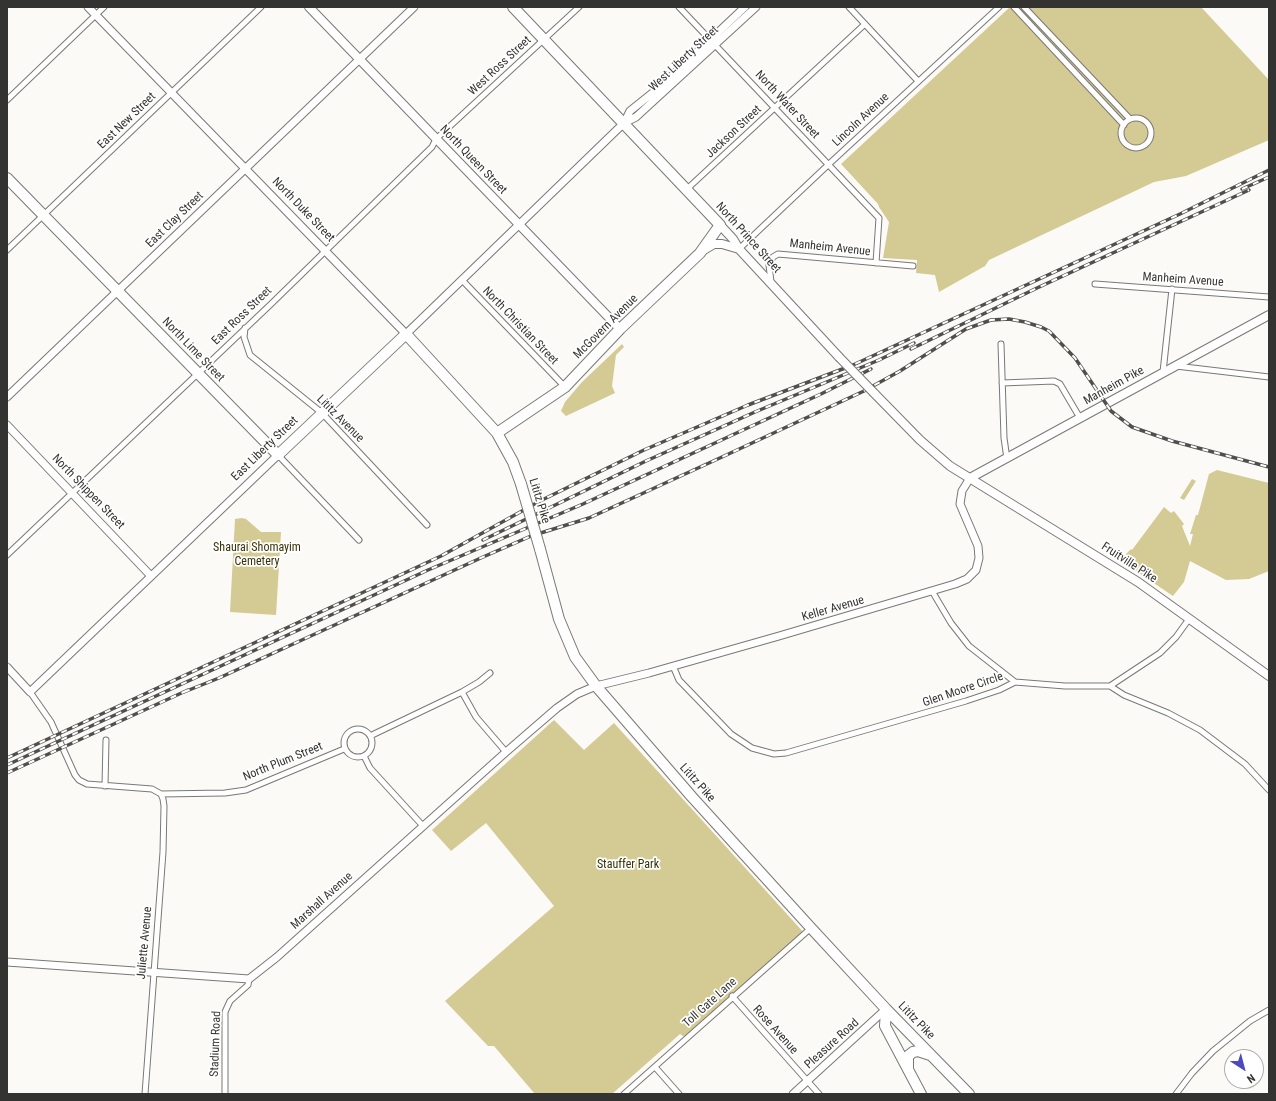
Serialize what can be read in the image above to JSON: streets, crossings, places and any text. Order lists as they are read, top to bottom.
{
  "streets": {
    "highway": [
      "North Duke Street",
      "North Prince Street",
      "McGovern Avenue",
      "North Lime Street",
      "East Liberty Street",
      "Lititz Pike"
    ],
    "main road": [
      "West Liberty Street",
      "North Queen Street",
      "East Clay Street",
      "Manheim Pike",
      "North Shippen Street",
      "Fruitville Pike",
      "Keller Avenue",
      "North Plum Street",
      "Marshall Avenue",
      "Pleasure Road"
    ],
    "street": [
      "West Ross Street",
      "North Water Street",
      "Lincoln Avenue",
      "East New Street",
      "Jackson Street",
      "Manheim Avenue",
      "East Ross Street",
      "North Christian Street",
      "Lititz Avenue",
      "Glen Moore Circle",
      "Juliette Avenue",
      "Toll Gate Lane",
      "Rose Avenue",
      "Stadium Road"
    ]
  },
  "crossings": [
    ["West Liberty Street", "North Water Street"],
    ["West Liberty Street", "North Queen Street"],
    ["West Liberty Street", "North Prince Street"],
    ["West Liberty Street", "East Liberty Street"],
    ["West Ross Street", "North Queen Street"],
    ["West Ross Street", "North Prince Street"],
    ["West Ross Street", "East Ross Street"],
    ["North Water Street", "Lincoln Avenue"],
    ["North Water Street", "Jackson Street"],
    ["North Water Street", "Manheim Avenue"],
    ["Lincoln Avenue", "North Prince Street"],
    ["East New Street", "North Duke Street"],
    ["East New Street", "North Lime Street"],
    ["Jackson Street", "North Prince Street"],
    ["North Queen Street", "East Clay Street"],
    ["North Queen Street", "East Ross Street"],
    ["North Queen Street", "McGovern Avenue"],
    ["North Queen Street", "East Liberty Street"],
    ["North Duke Street", "East Clay Street"],
    ["North Duke Street", "East Ross Street"],
    ["North Duke Street", "McGovern Avenue"],
    ["North Duke Street", "East Liberty Street"],
    ["North Duke Street", "Lititz Pike"],
    ["East Clay Street", "North Lime Street"],
    ["North Prince Street", "Manheim Avenue"],
    ["North Prince Street", "McGovern Avenue"],
    ["North Prince Street", "Manheim Pike"],
    ["North Prince Street", "Fruitville Pike"],
    ["North Prince Street", "Keller Avenue"],
    ["East Ross Street", "North Lime Street"],
    ["East Ross Street", "Lititz Avenue"],
    ["East Ross Street", "North Shippen Street"],
    ["North Christian Street", "McGovern Avenue"],
    ["North Christian Street", "East Liberty Street"],
    ["McGovern Avenue", "Lititz Pike"],
    ["North Lime Street", "East Liberty Street"],
    ["Manheim Pike", "Fruitville Pike"],
    ["Manheim Pike", "Keller Avenue"],
    ["Lititz Avenue", "East Liberty Street"],
    ["East Liberty Street", "North Shippen Street"],
    ["East Liberty Street", "North Plum Street"],
    ["Lititz Pike", "Keller Avenue"],
    ["Lititz Pike", "Marshall Avenue"],
    ["Lititz Pike", "Toll Gate Lane"],
    ["Lititz Pike", "Pleasure Road"],
    ["Fruitville Pike", "Keller Avenue"],
    ["Keller Avenue", "Glen Moore Circle"],
    ["Keller Avenue", "Marshall Avenue"],
    ["North Plum Street", "Juliette Avenue"],
    ["Marshall Avenue", "Stadium Road"],
    ["Toll Gate Lane", "Rose Avenue"],
    ["Rose Avenue", "Pleasure Road"]
  ],
  "parks": ["Shaurai Shomayim Cemetery", "Stauffer Park"],
  "north": "bottom right"
}
